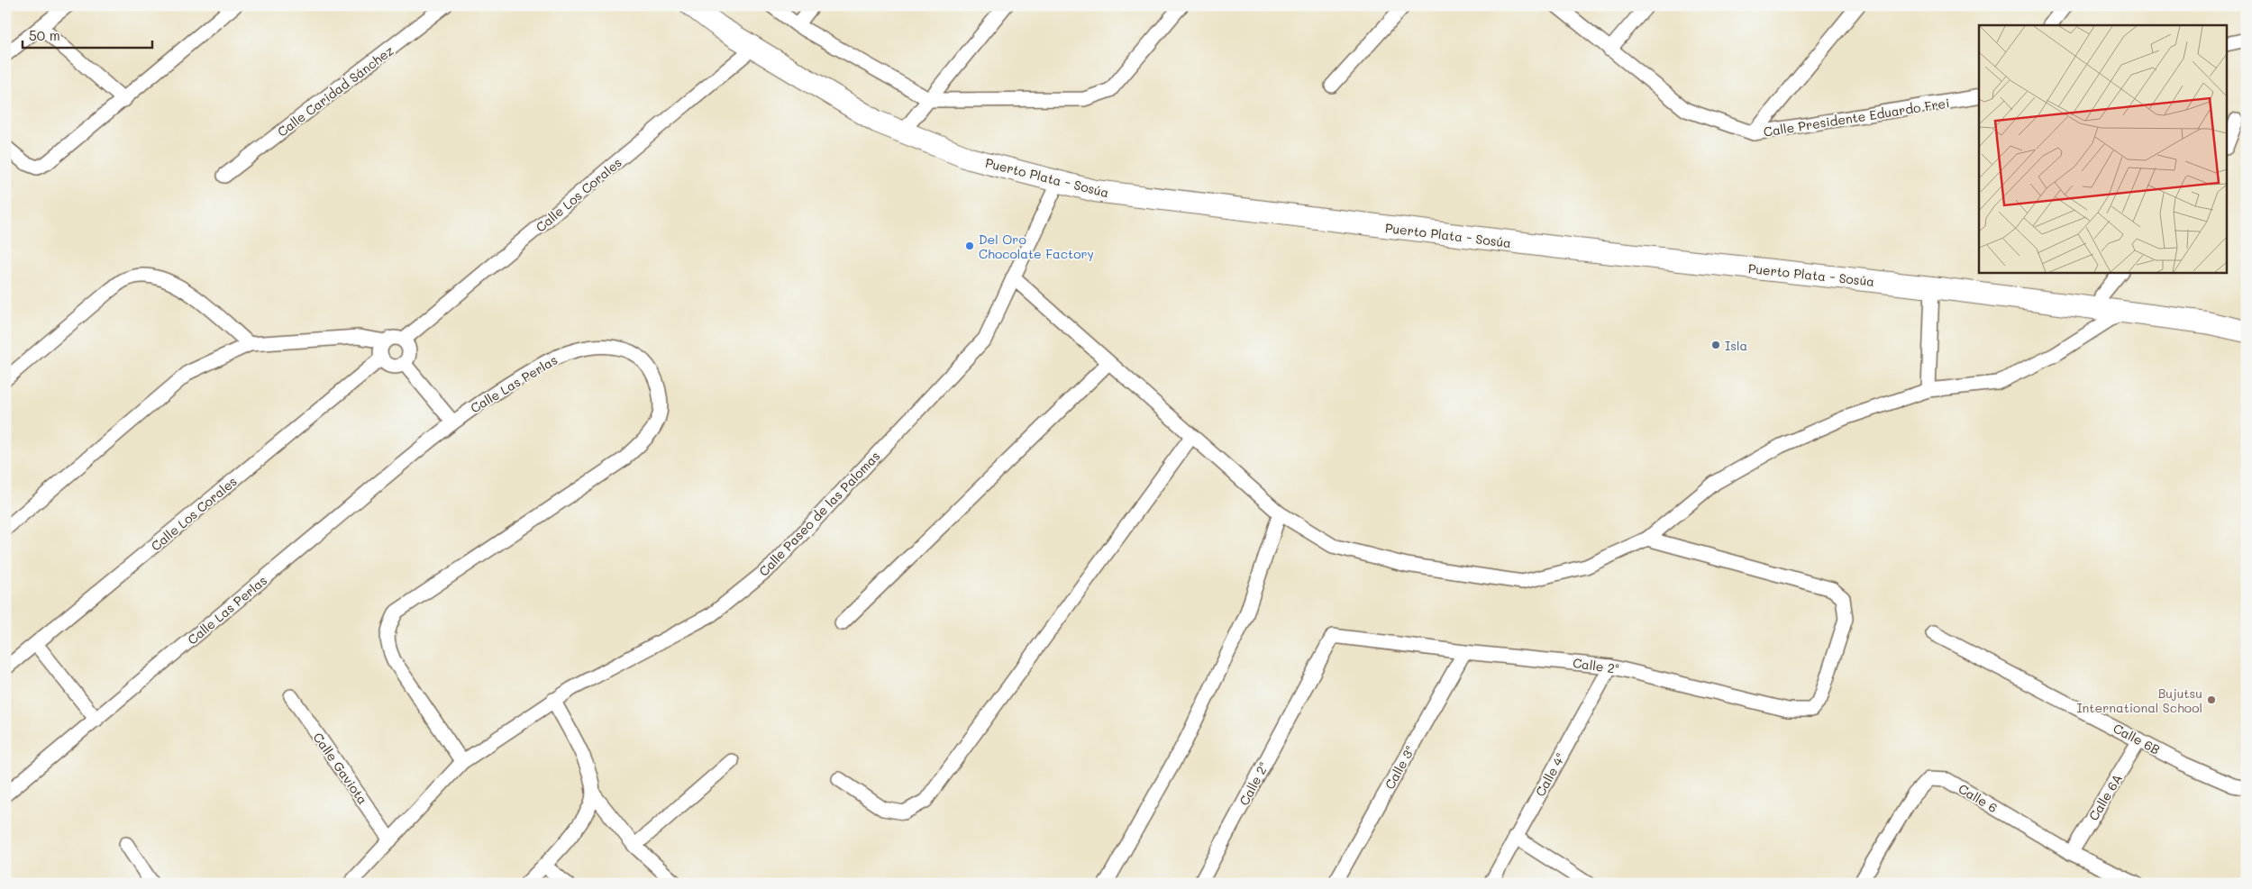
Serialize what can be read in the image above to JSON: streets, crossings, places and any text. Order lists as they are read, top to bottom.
{
  "streets": {
    "main road": ["Puerto Plata - Sosúa"],
    "street": [
      "Calle Caridad Sánchez",
      "Calle Presidente Eduardo Frei",
      "Calle Los Corales",
      "Calle Las Perlas",
      "Calle Paseo de las Palomas",
      "Calle 2ª",
      "Calle 6B",
      "Calle 3ª",
      "Calle Gaviota",
      "Calle 4ª",
      "Calle 6A",
      "Calle 6"
    ]
  },
  "crossings": [
    ["Puerto Plata - Sosúa", "Calle Los Corales"],
    ["Puerto Plata - Sosúa", "Calle Paseo de las Palomas"],
    ["Calle Las Perlas", "Calle Paseo de las Palomas"],
    ["Calle Paseo de las Palomas", "Calle Gaviota"],
    ["Calle 2ª", "Calle 3ª"],
    ["Calle 2ª", "Calle 4ª"],
    ["Calle 6B", "Calle 6A"],
    ["Calle 6A", "Calle 6"]
  ],
  "places": ["Del Oro Chocolate Factory", "Isla", "Bujutsu International School"],
  "scale_bar": "50 m"
}
